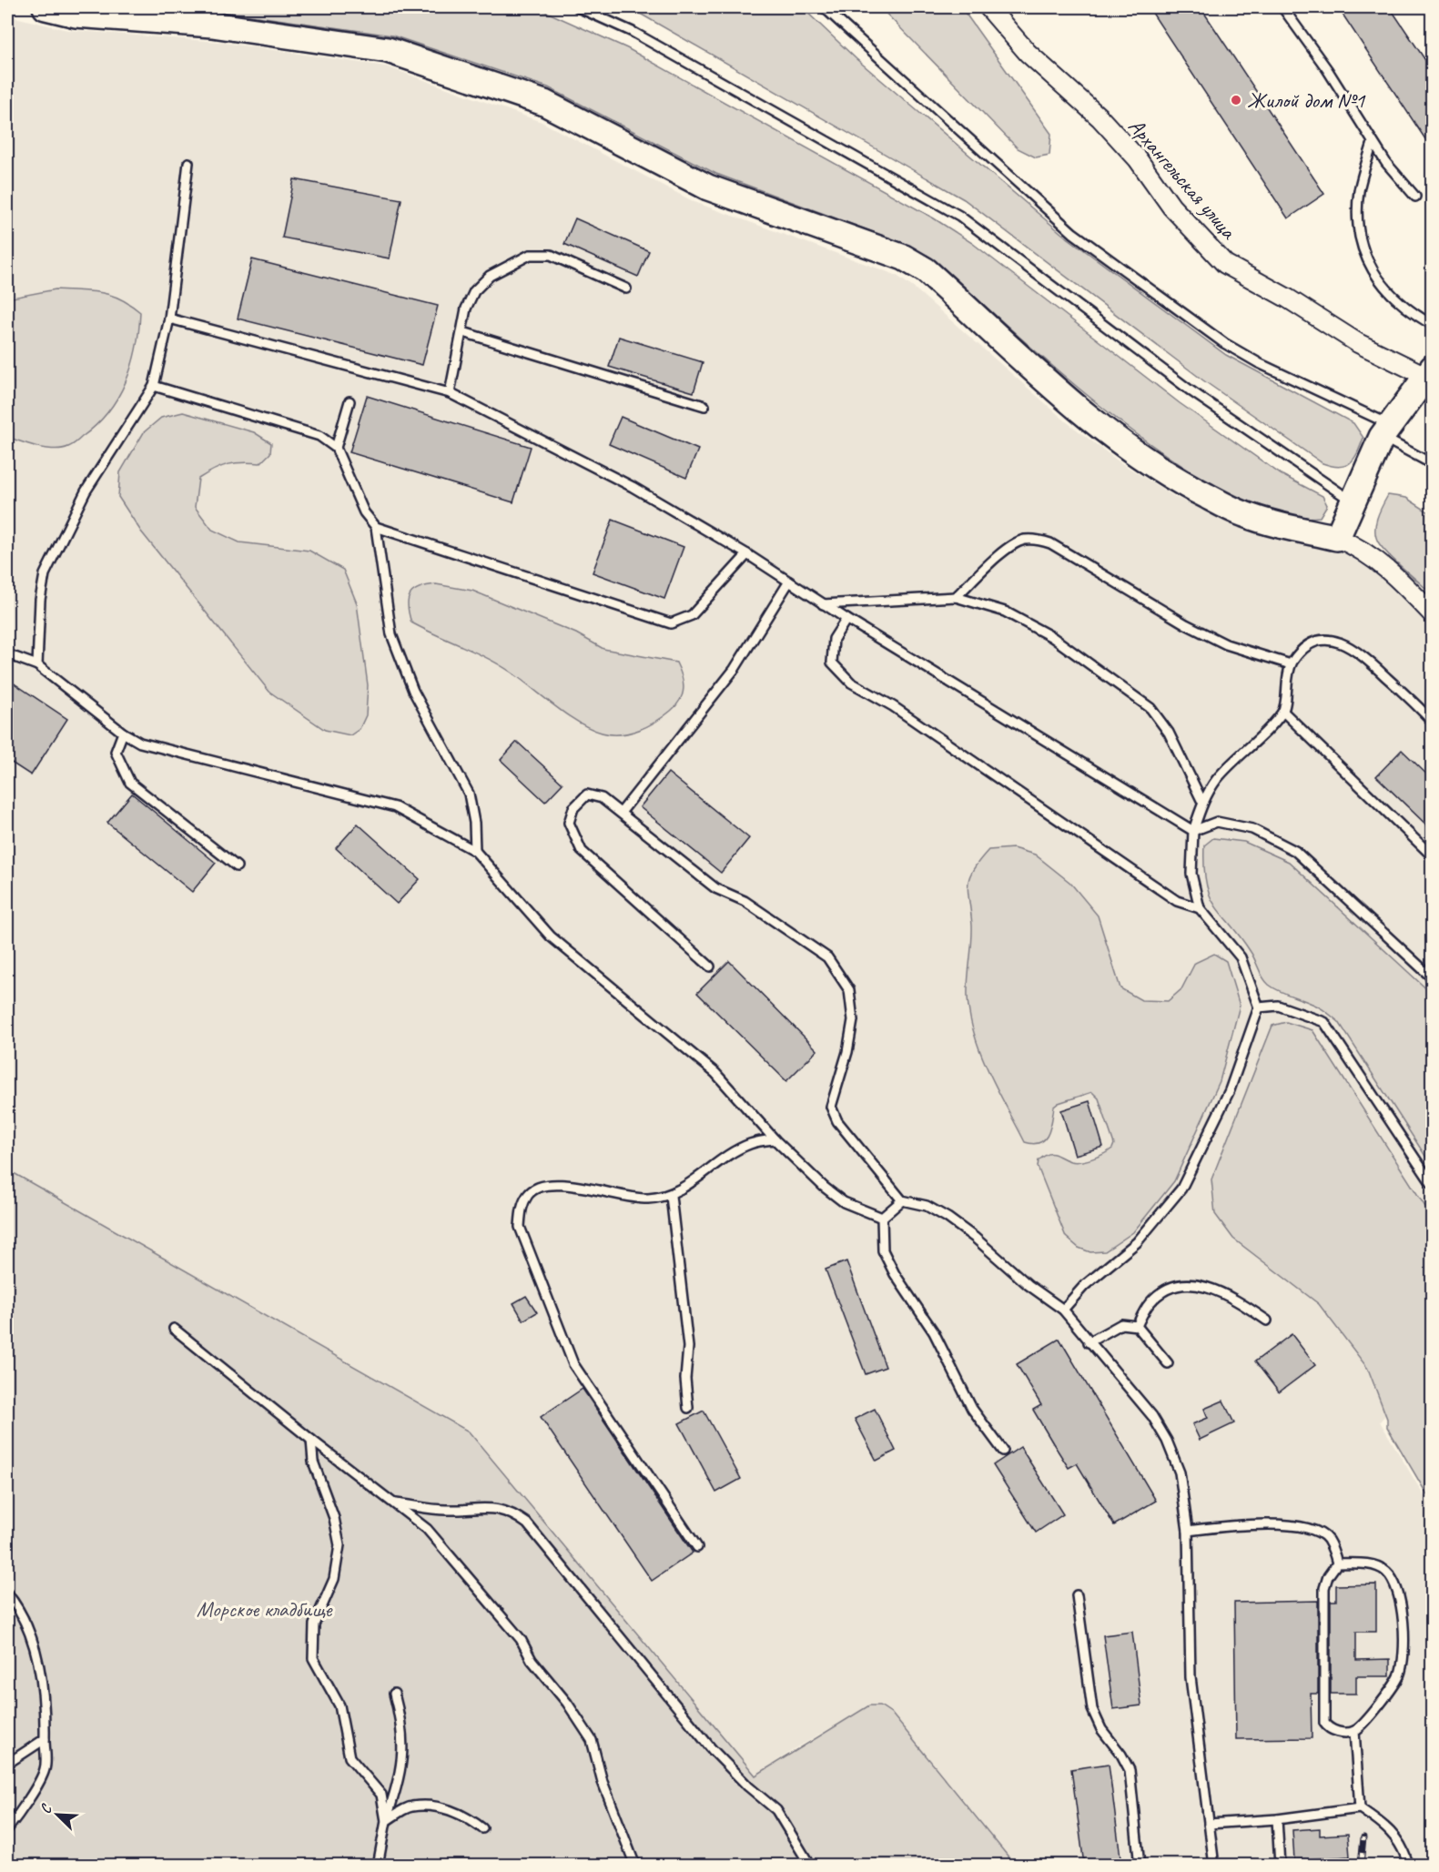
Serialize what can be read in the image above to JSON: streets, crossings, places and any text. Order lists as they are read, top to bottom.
{
  "streets": {
    "street": ["Архангельская улица"]
  },
  "parks": ["Морское кладбище"],
  "places": ["Жилой дом №1"],
  "north": "top left"
}
